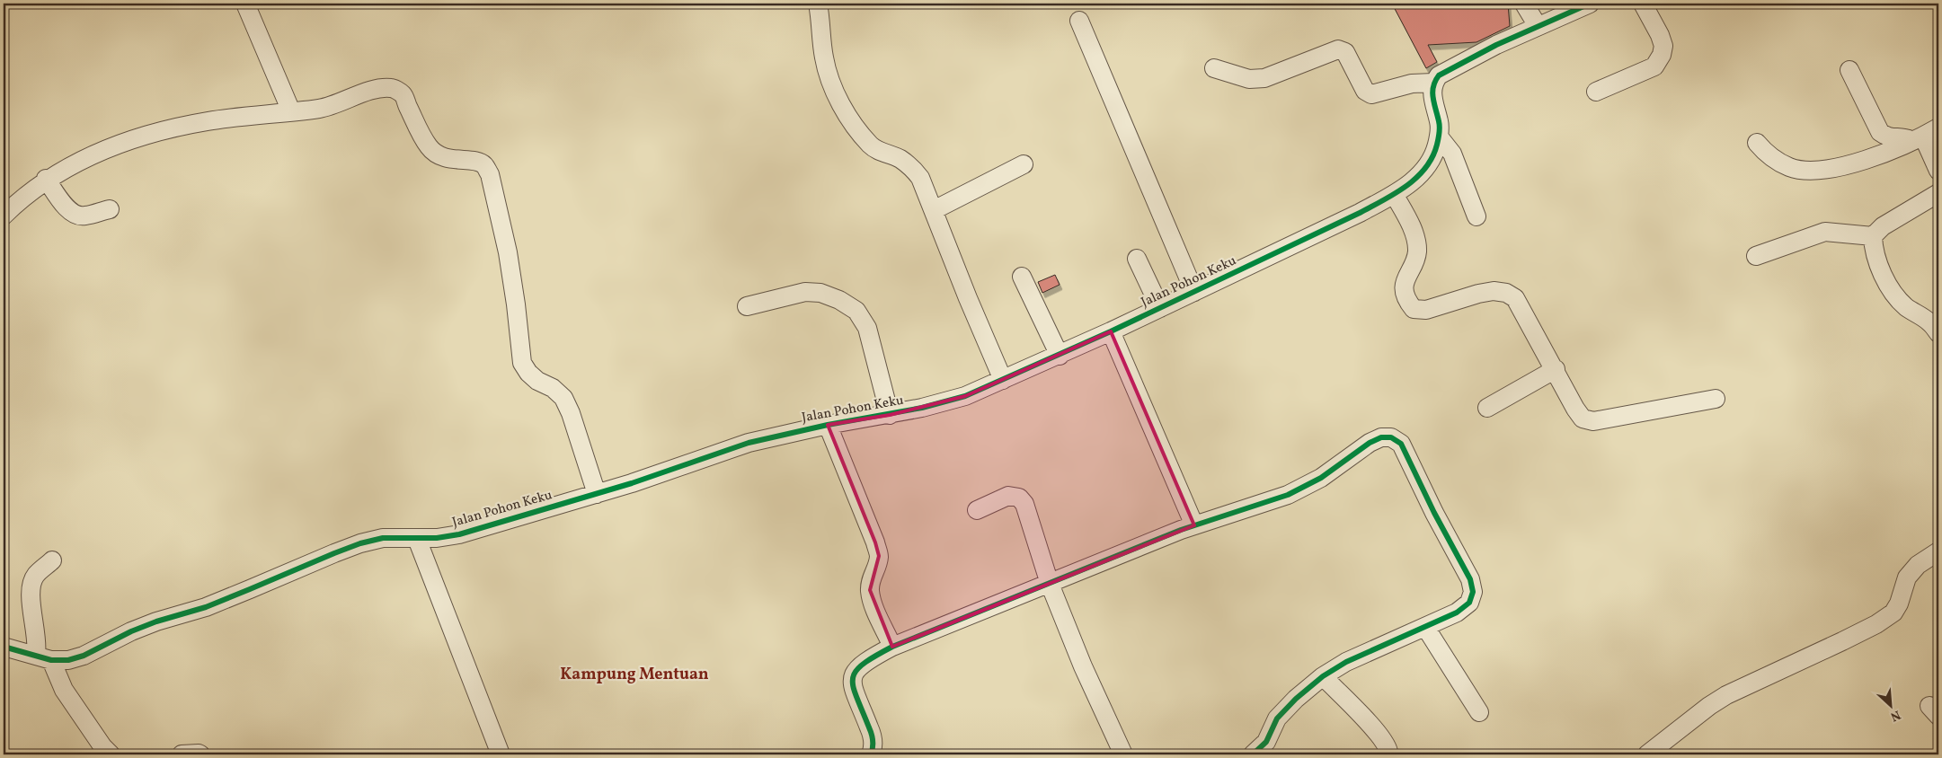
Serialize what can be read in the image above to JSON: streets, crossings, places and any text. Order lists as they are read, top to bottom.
{
  "streets": {
    "street": ["Jalan Pohon Keku"]
  },
  "districts": ["Kampung Mentuan"],
  "north": "bottom right"
}
